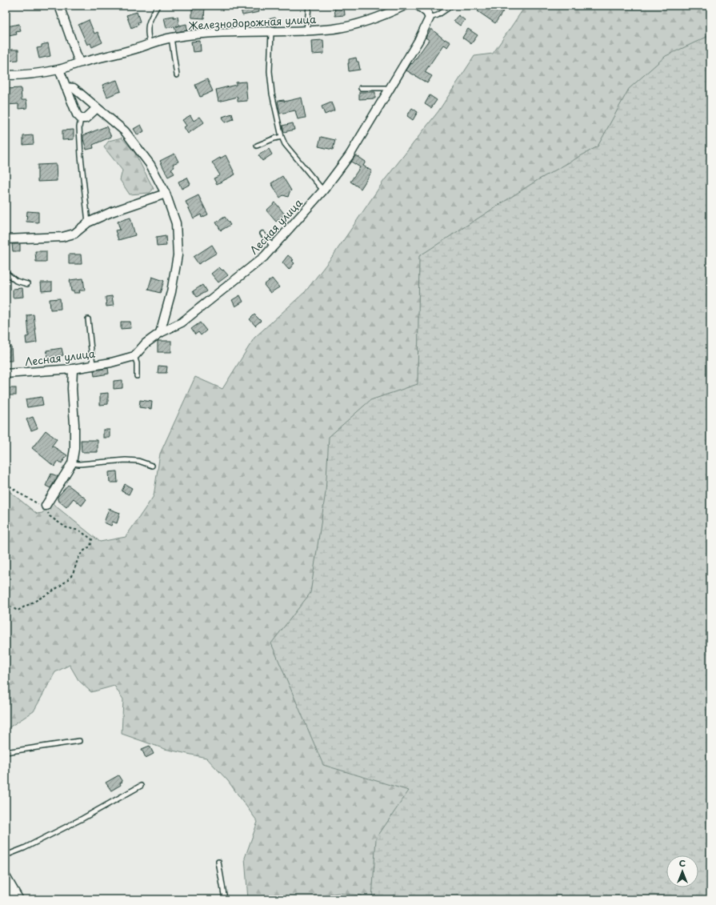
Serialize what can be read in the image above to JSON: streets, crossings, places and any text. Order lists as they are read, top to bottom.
{
  "streets": {
    "street": ["Железнодорожная улица", "Лесная улица"]
  },
  "north": "top"
}
